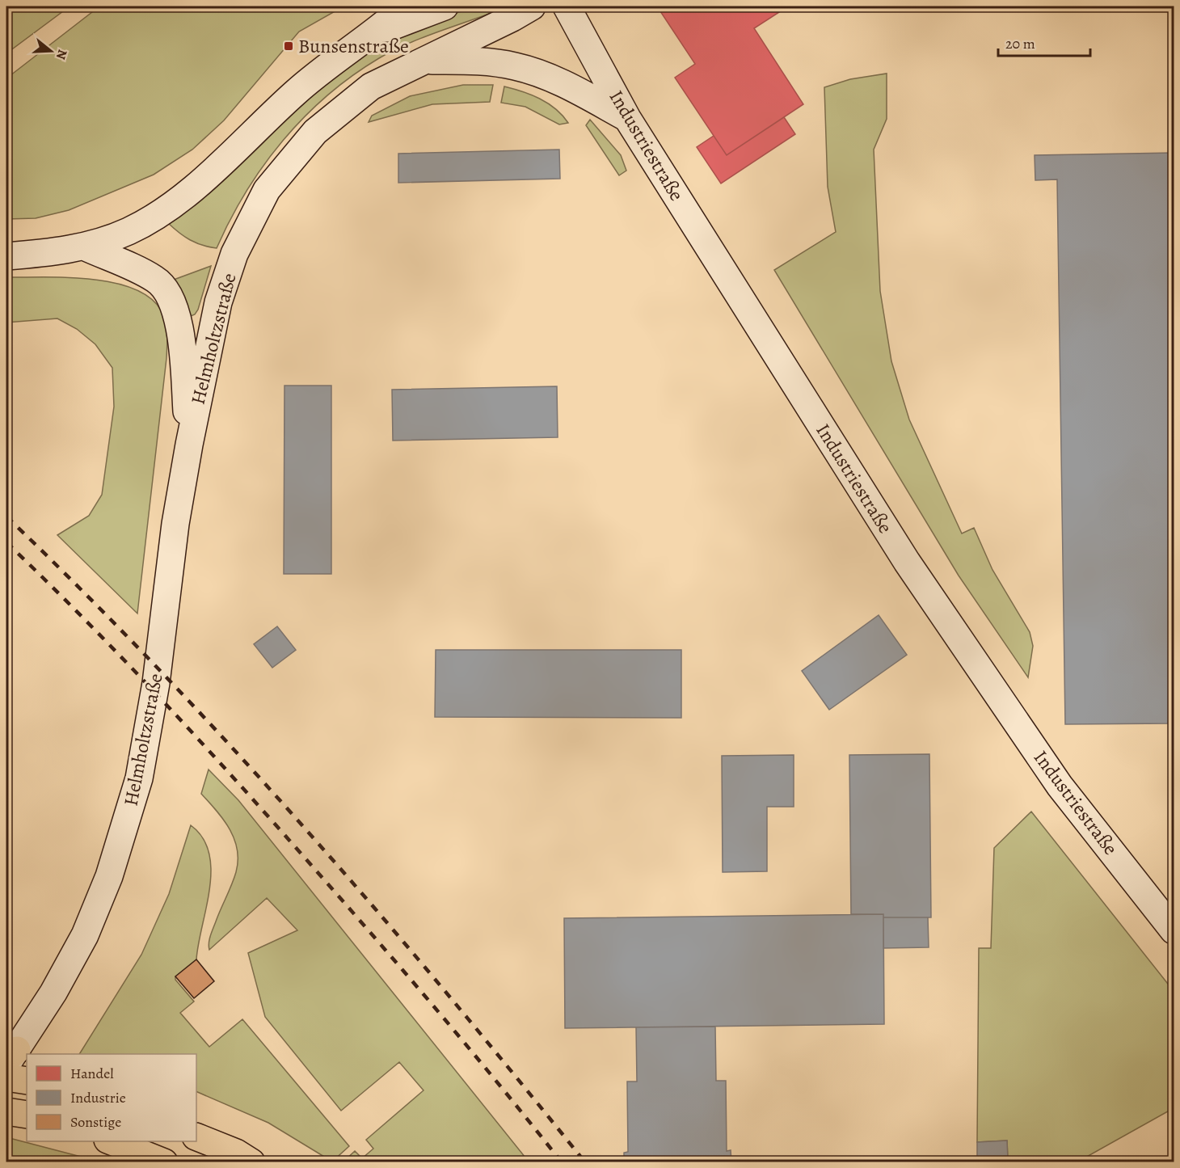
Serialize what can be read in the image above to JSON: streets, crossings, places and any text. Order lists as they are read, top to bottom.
{
  "streets": {
    "street": ["Industriestraße", "Helmholtzstraße"]
  },
  "places": {
    "transit": ["Bunsenstraße"]
  },
  "legend": ["Handel", "Industrie", "Sonstige"],
  "scale_bar": "20 m",
  "north": "right"
}
